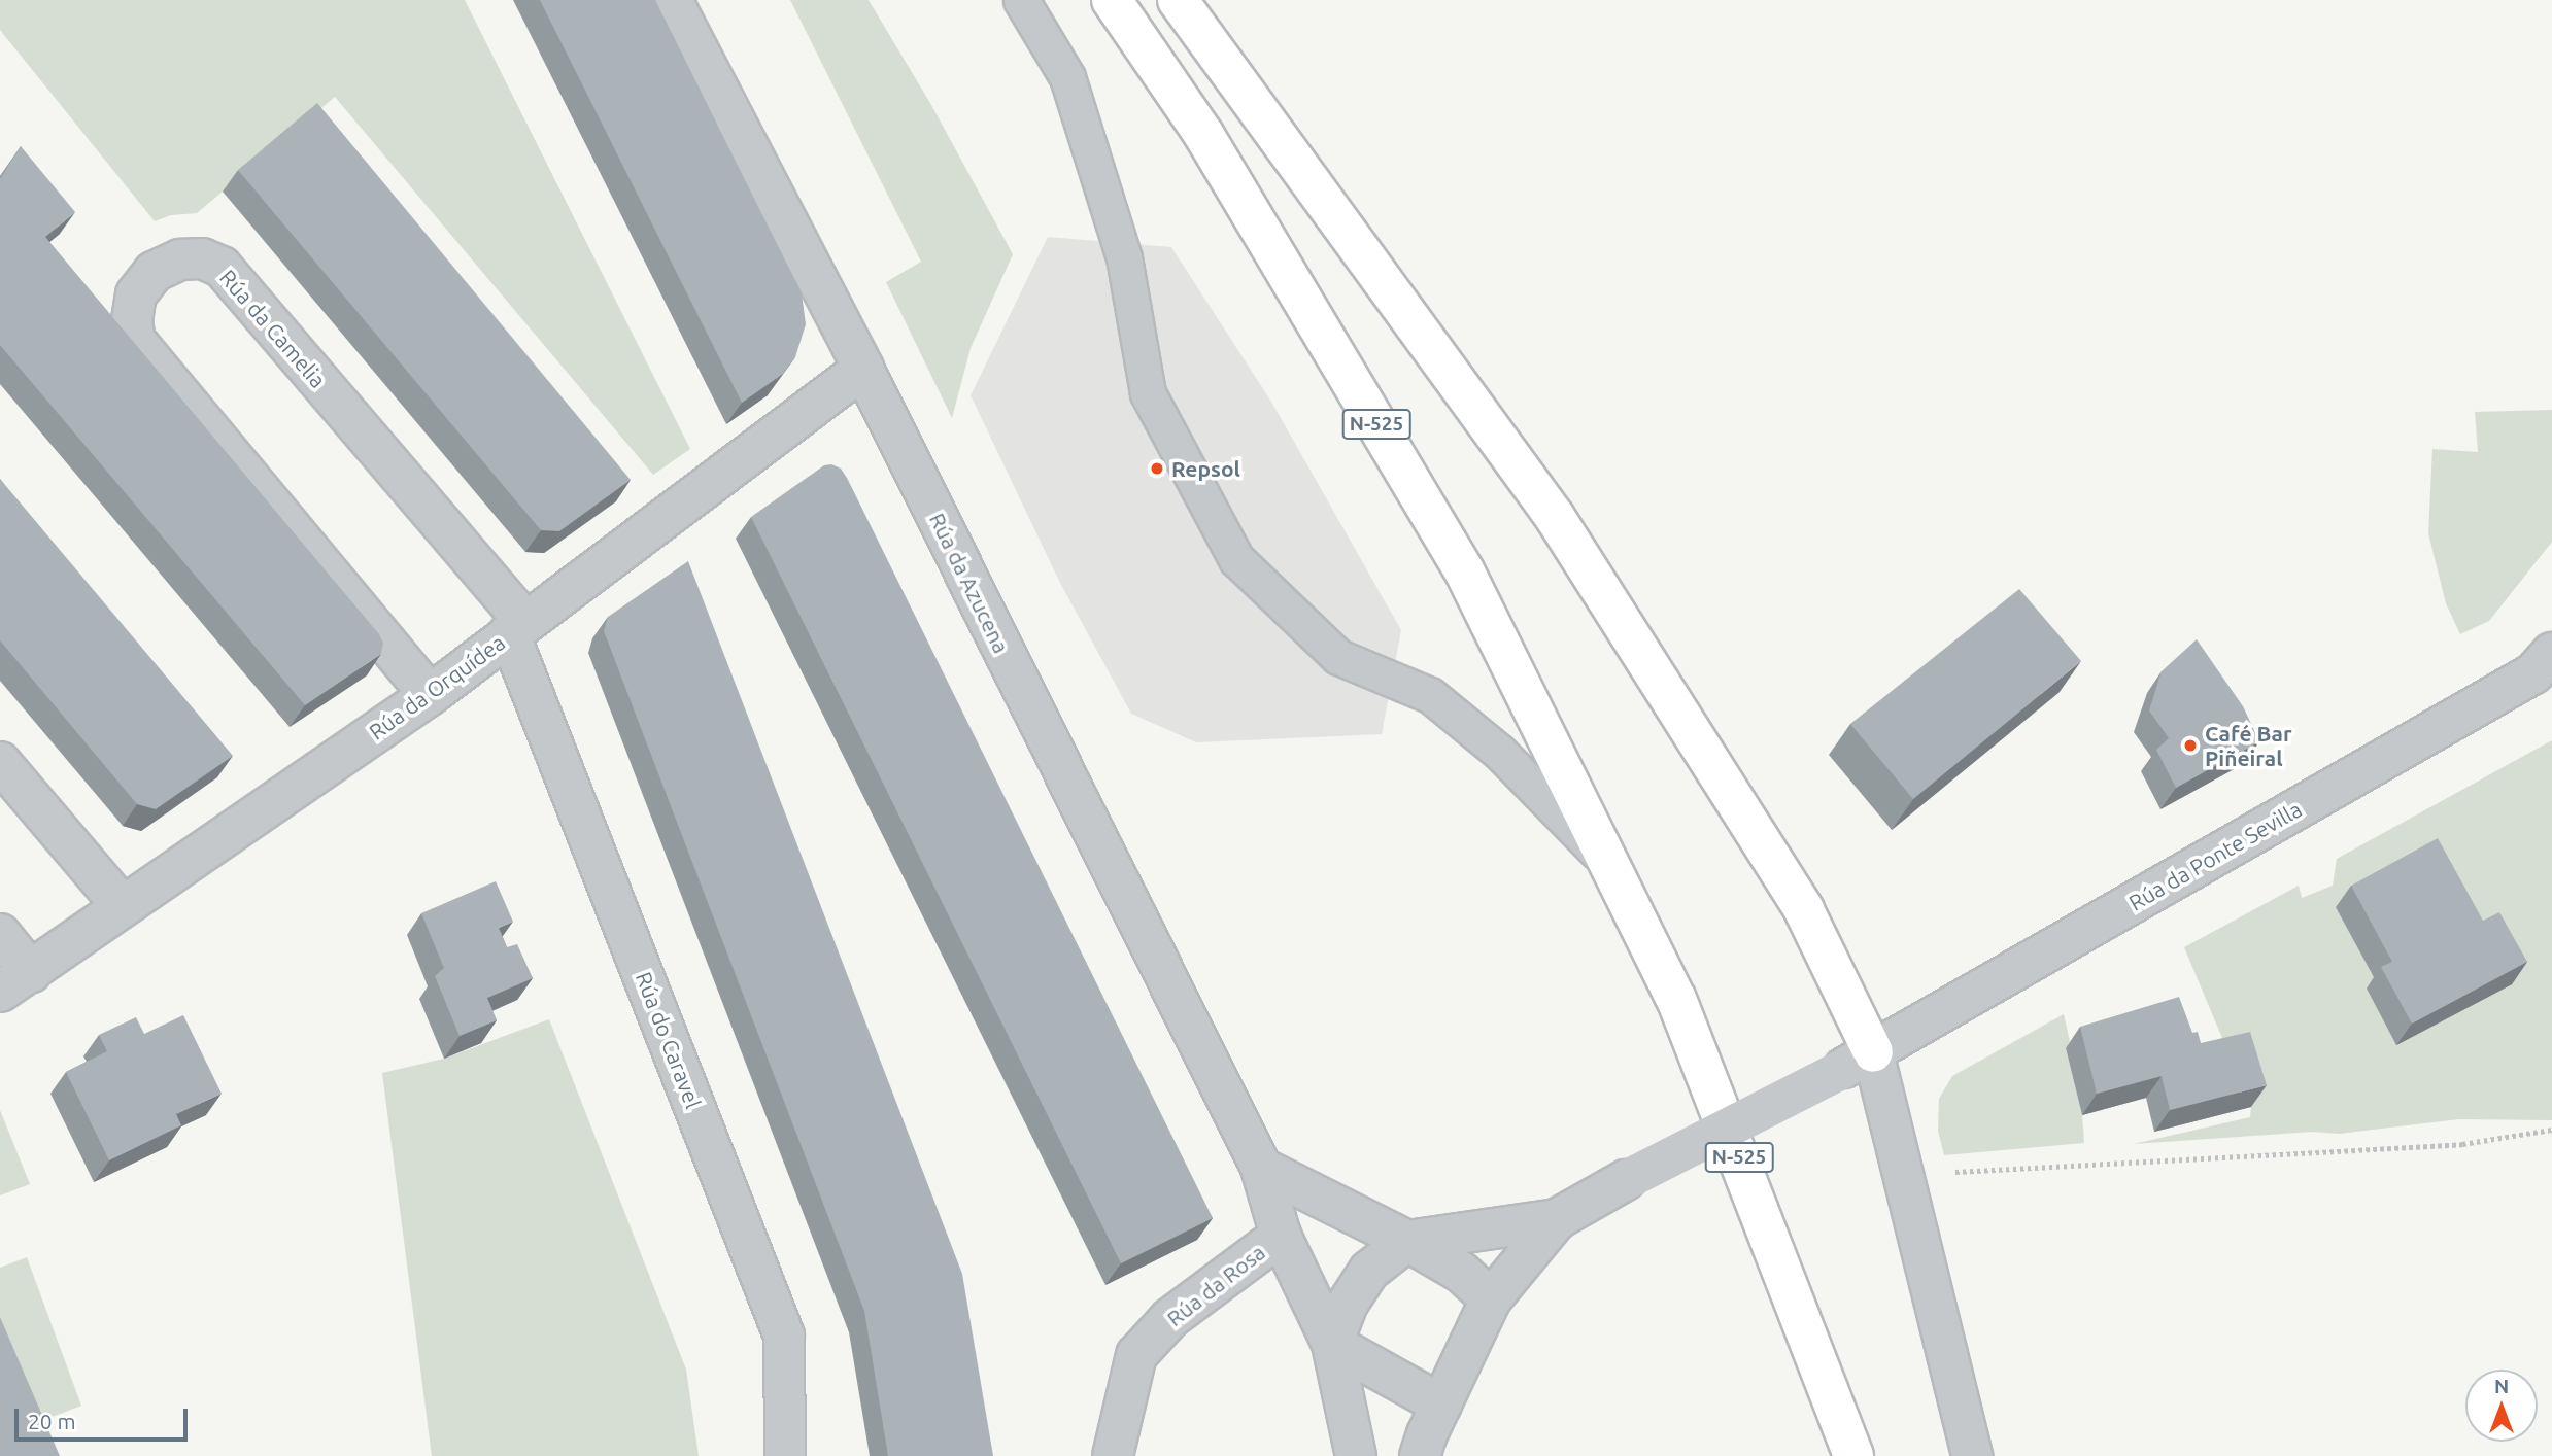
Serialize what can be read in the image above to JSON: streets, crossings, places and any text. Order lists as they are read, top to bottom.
{
  "streets": {
    "highway": ["N-525"],
    "street": [
      "Rúa da Camelia",
      "Rúa da Azucena",
      "Rúa da Orquídea",
      "Rúa da Ponte Sevilla",
      "Rúa do Caravel",
      "Rúa da Rosa"
    ]
  },
  "crossings": [
    ["Rúa da Camelia", "Rúa da Orquídea"],
    ["Rúa da Camelia", "Rúa do Caravel"],
    ["Rúa da Azucena", "Rúa da Orquídea"],
    ["Rúa da Azucena", "Rúa da Rosa"],
    ["Rúa da Orquídea", "Rúa do Caravel"]
  ],
  "places": ["Repsol", "Café Bar Piñeiral"],
  "scale_bar": "20 m",
  "north": "top"
}
